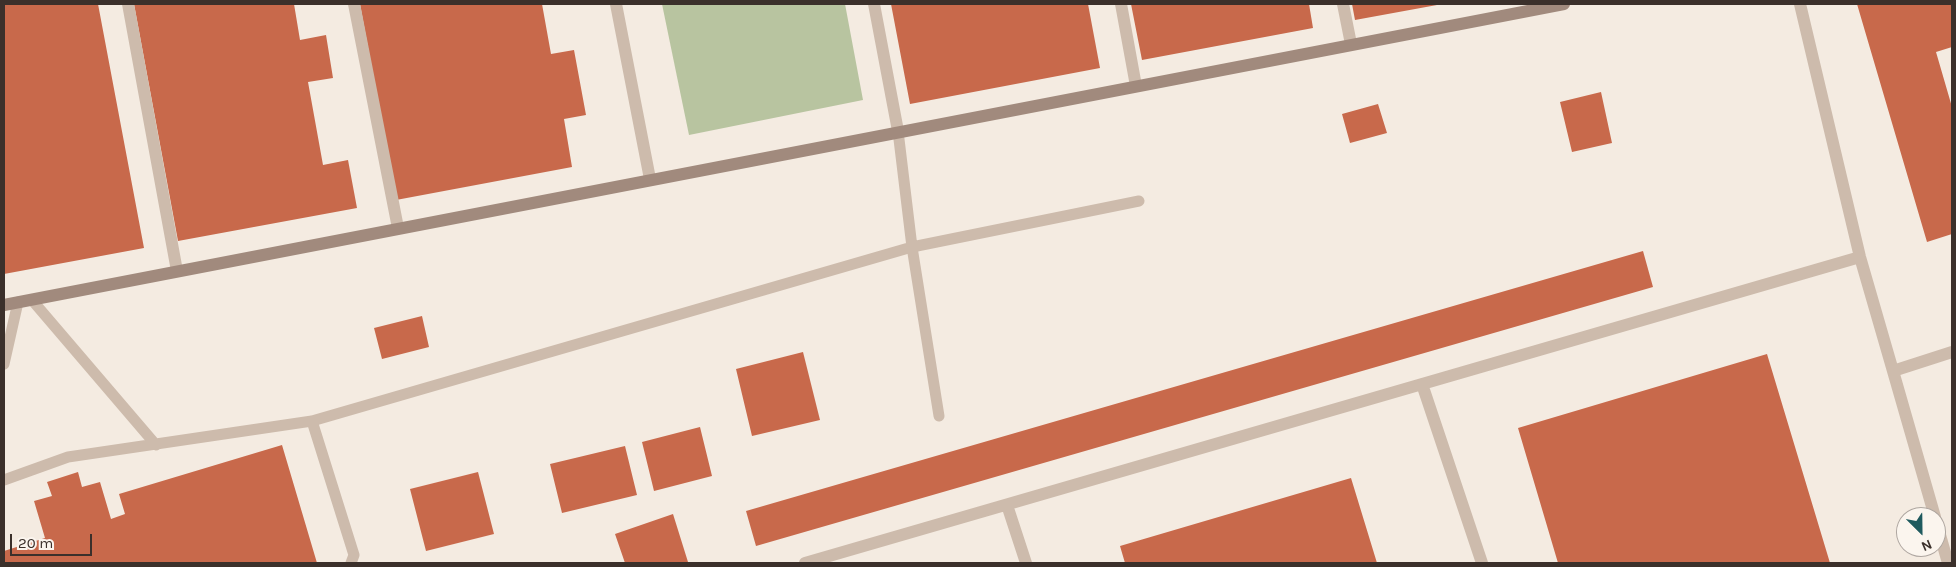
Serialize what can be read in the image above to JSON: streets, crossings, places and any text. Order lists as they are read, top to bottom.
{
  "scale_bar": "20 m",
  "north": "bottom right"
}
